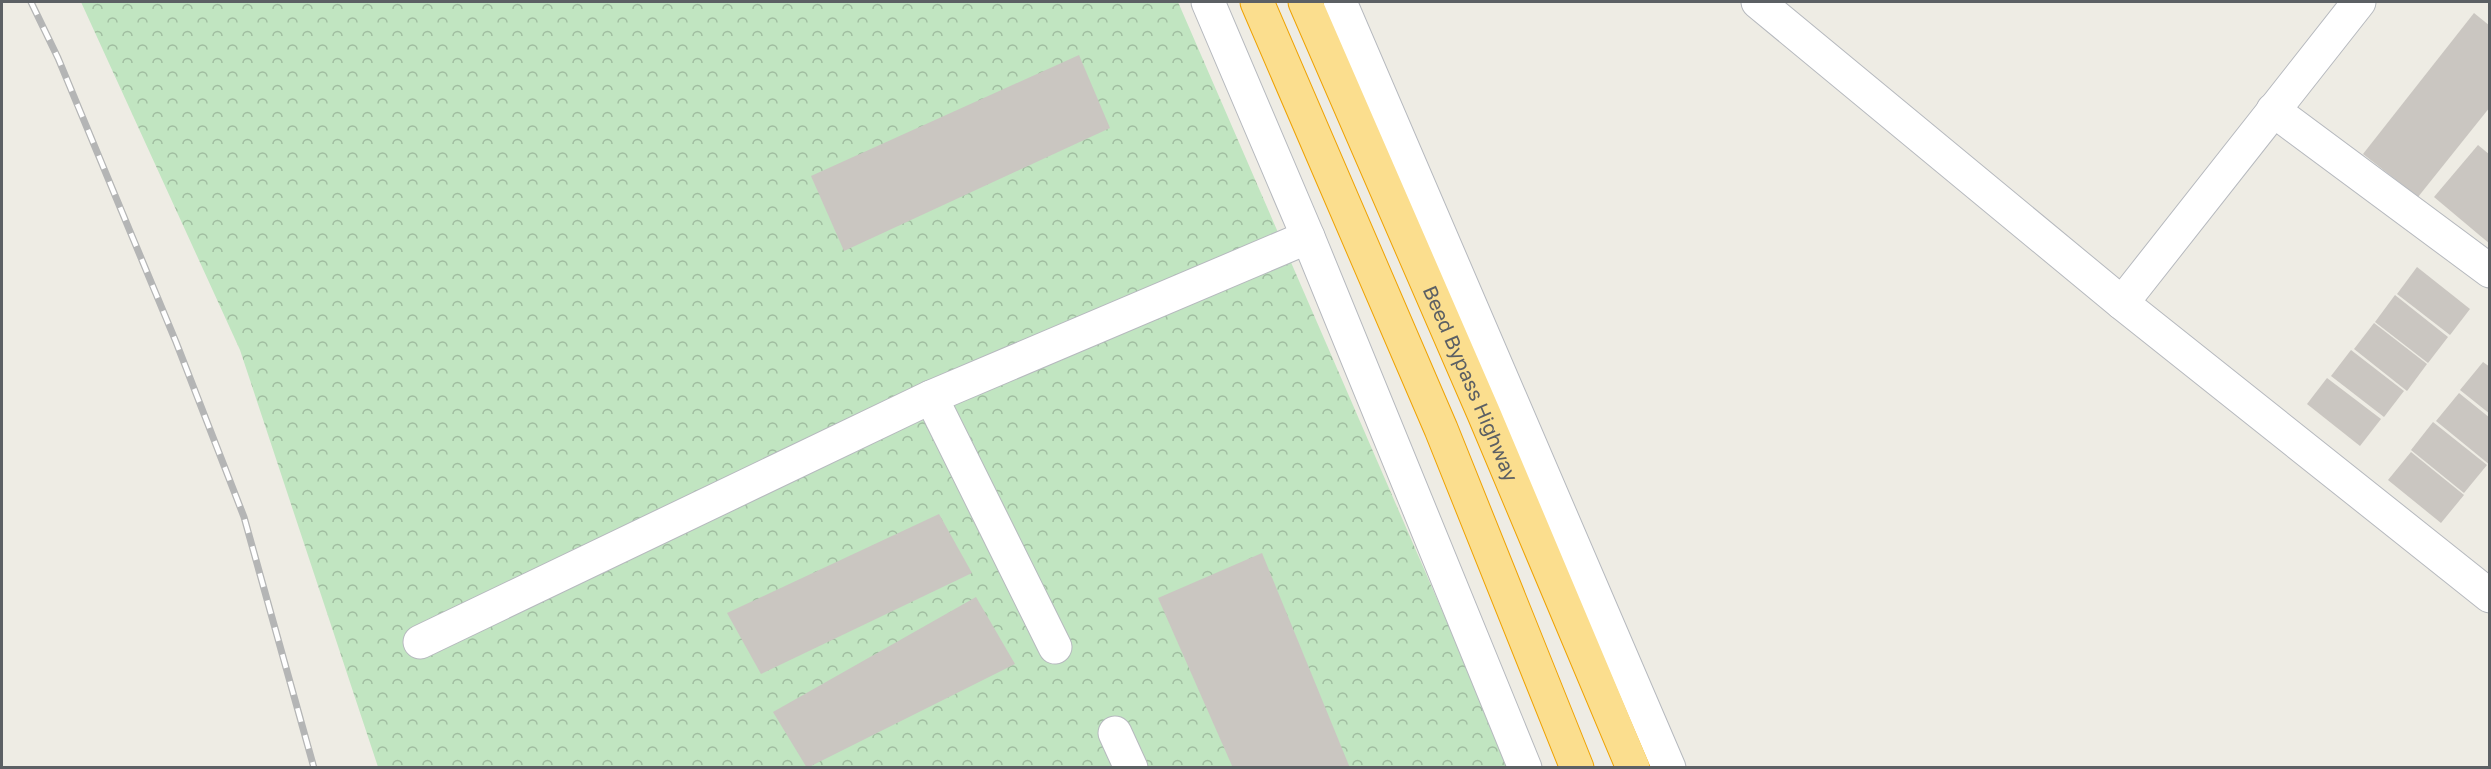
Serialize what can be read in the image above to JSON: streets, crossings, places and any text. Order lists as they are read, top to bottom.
{
  "streets": {
    "highway": ["Beed Bypass Highway"]
  }
}
